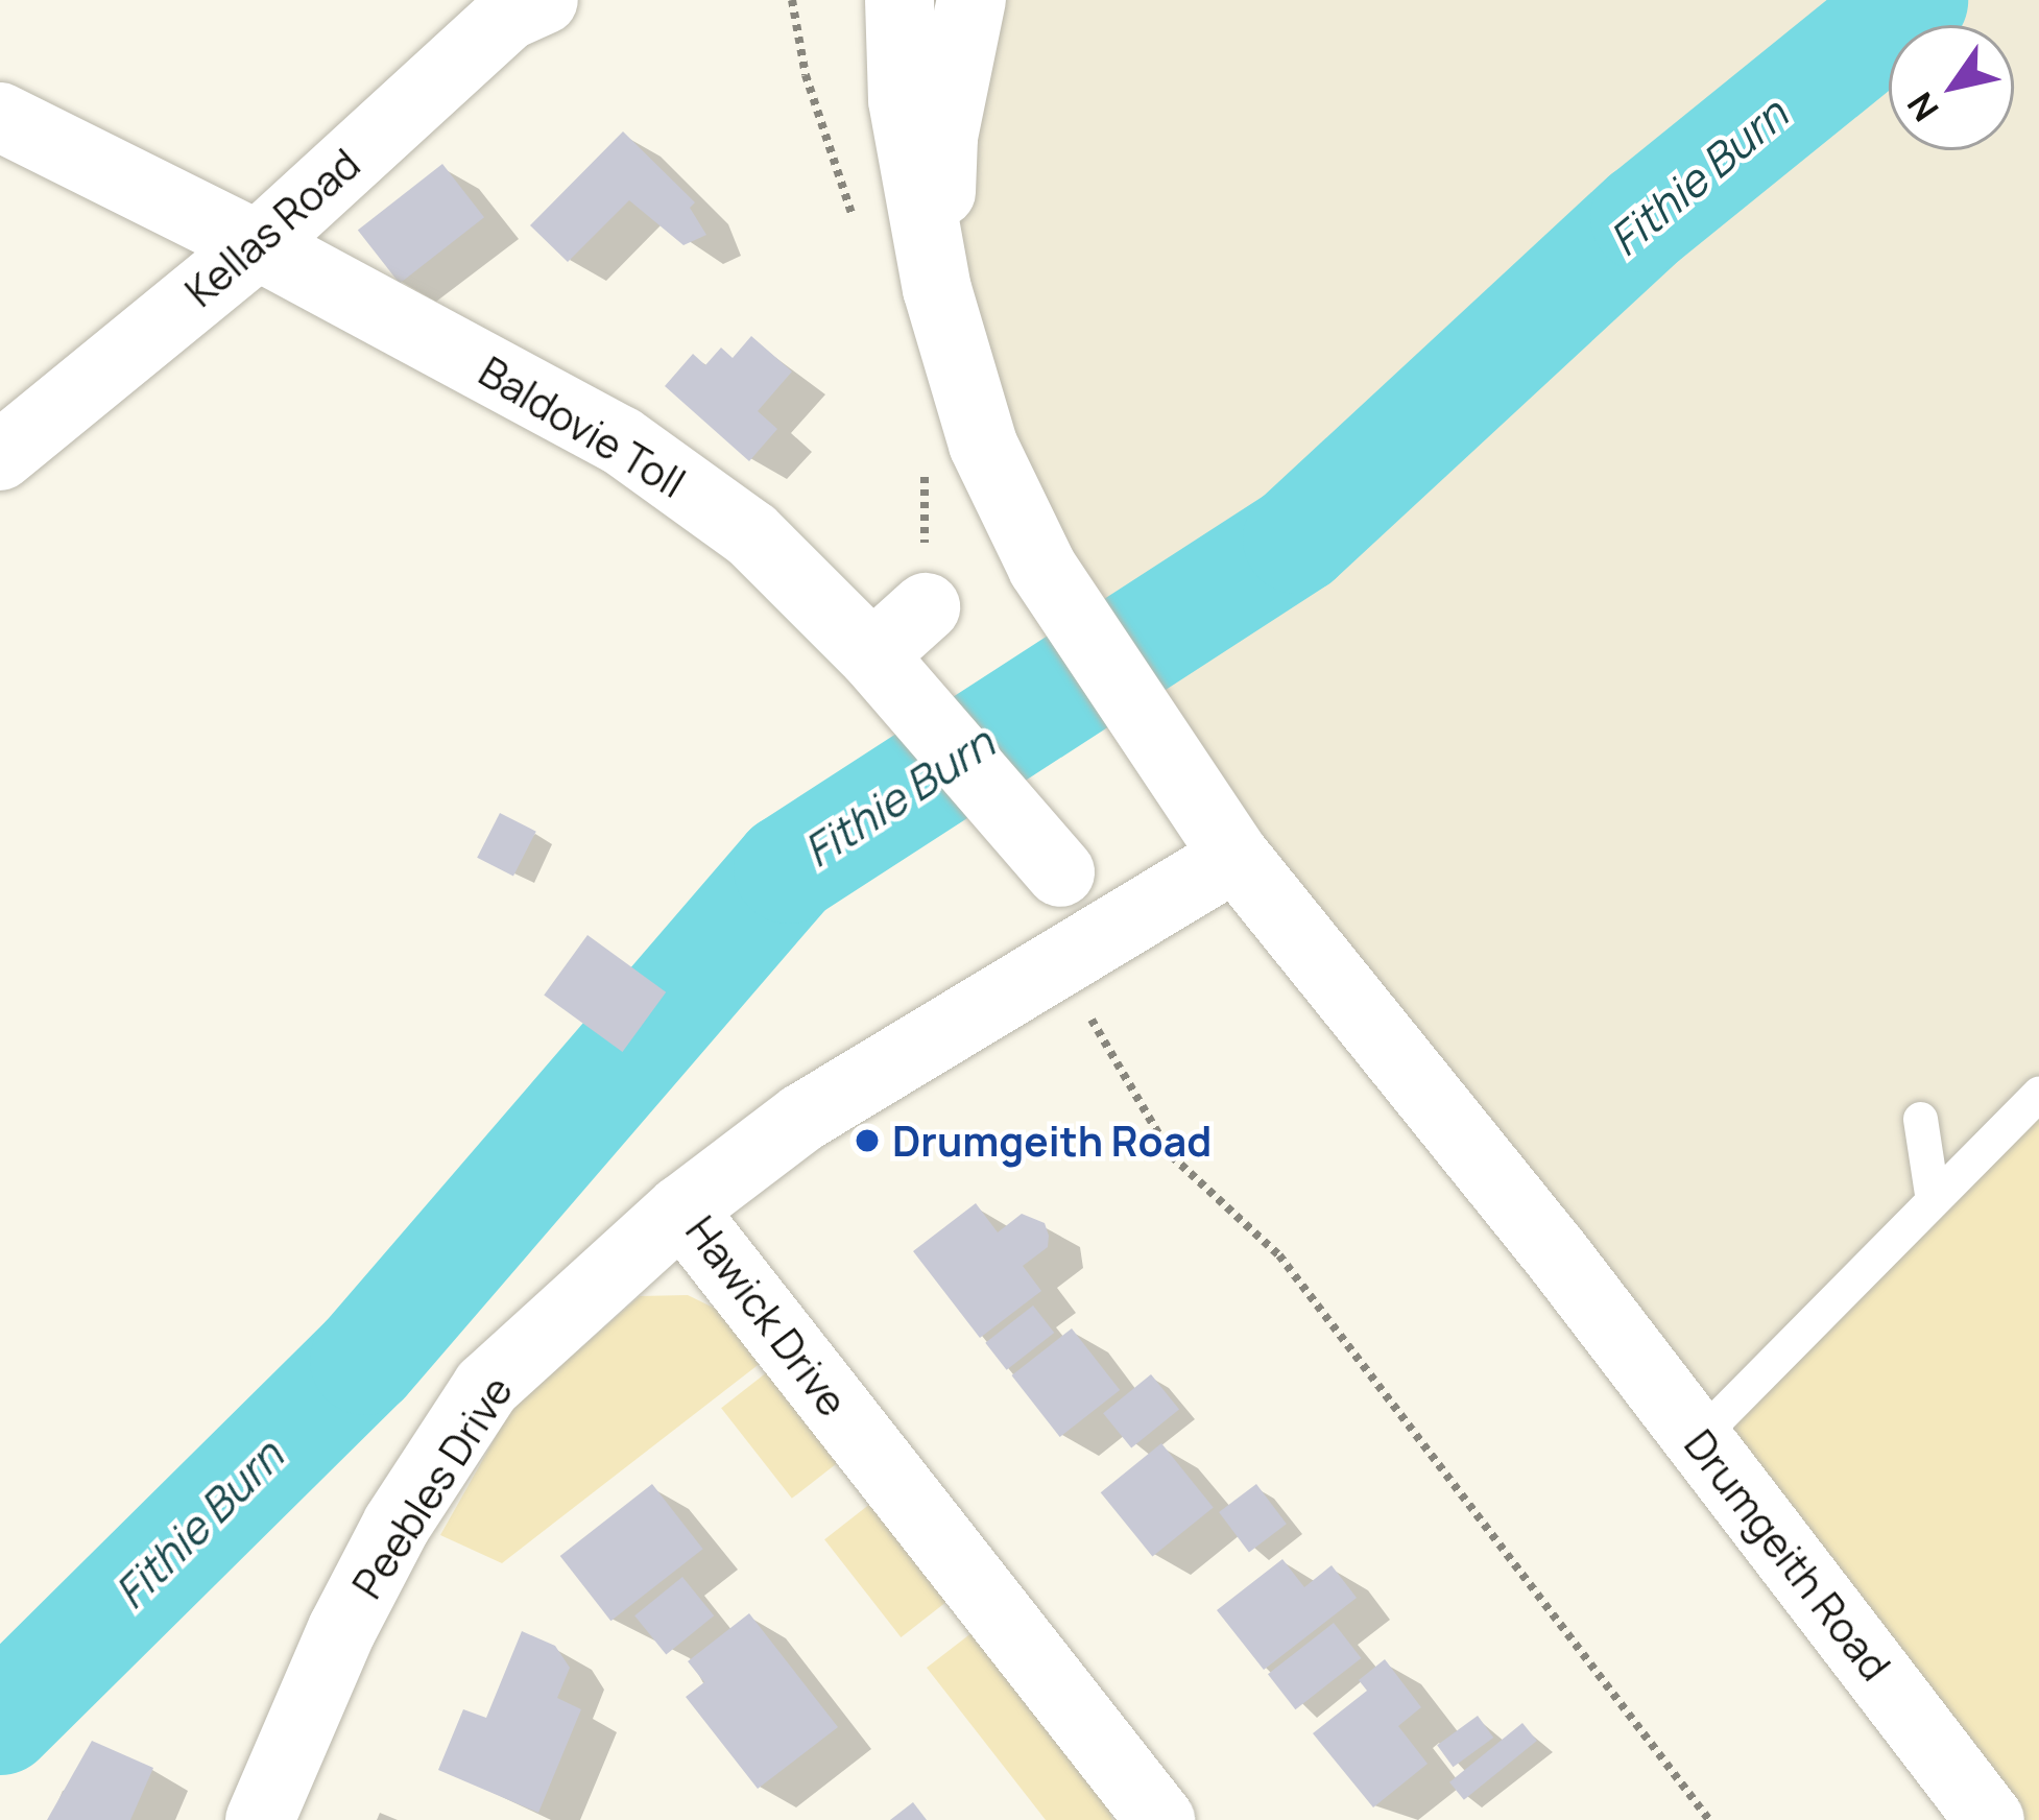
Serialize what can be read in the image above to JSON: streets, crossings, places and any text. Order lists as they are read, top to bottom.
{
  "streets": {
    "main road": [
      "Kellas Road",
      "Baldovie Toll",
      "Hawick Drive",
      "Peebles Drive",
      "Drumgeith Road"
    ]
  },
  "crossings": [
    ["Kellas Road", "Baldovie Toll"],
    ["Hawick Drive", "Peebles Drive"],
    ["Hawick Drive", "Drumgeith Road"]
  ],
  "water": ["Fithie Burn"],
  "places": ["Drumgeith Road"],
  "north": "bottom left"
}
